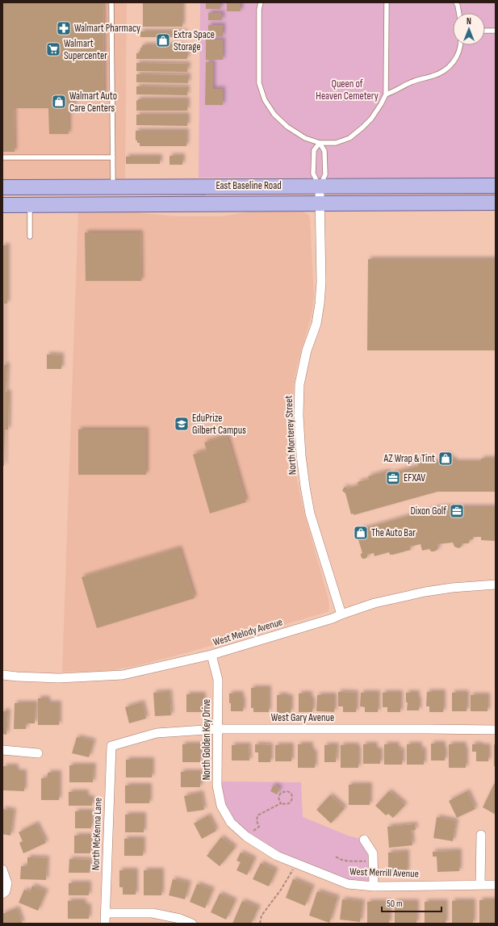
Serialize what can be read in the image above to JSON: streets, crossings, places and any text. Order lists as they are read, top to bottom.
{
  "streets": {
    "main road": ["East Baseline Road"],
    "street": [
      "North Monterey Street",
      "West Melody Avenue",
      "West Gary Avenue",
      "North Golden Key Drive",
      "North McKenna Lane",
      "West Merrill Avenue"
    ]
  },
  "crossings": [
    ["East Baseline Road", "North Monterey Street"],
    ["North Monterey Street", "West Melody Avenue"],
    ["West Melody Avenue", "North Golden Key Drive"],
    ["West Gary Avenue", "North Golden Key Drive"],
    ["West Gary Avenue", "North McKenna Lane"],
    ["North Golden Key Drive", "West Merrill Avenue"]
  ],
  "parks": ["Queen of Heaven Cemetery"],
  "places": {
    "pharmacy": ["Walmart Pharmacy"],
    "shop": [
      "Extra Space Storage",
      "Walmart Auto Care Centers",
      "AZ Wrap & Tint",
      "The Auto Bar"
    ],
    "supermarket": ["Walmart Supercenter"],
    "school or university": ["EduPrize Gilbert Campus"],
    "office": ["EFXAV", "Dixon Golf"]
  },
  "scale_bar": "50 m",
  "north": "top"
}
